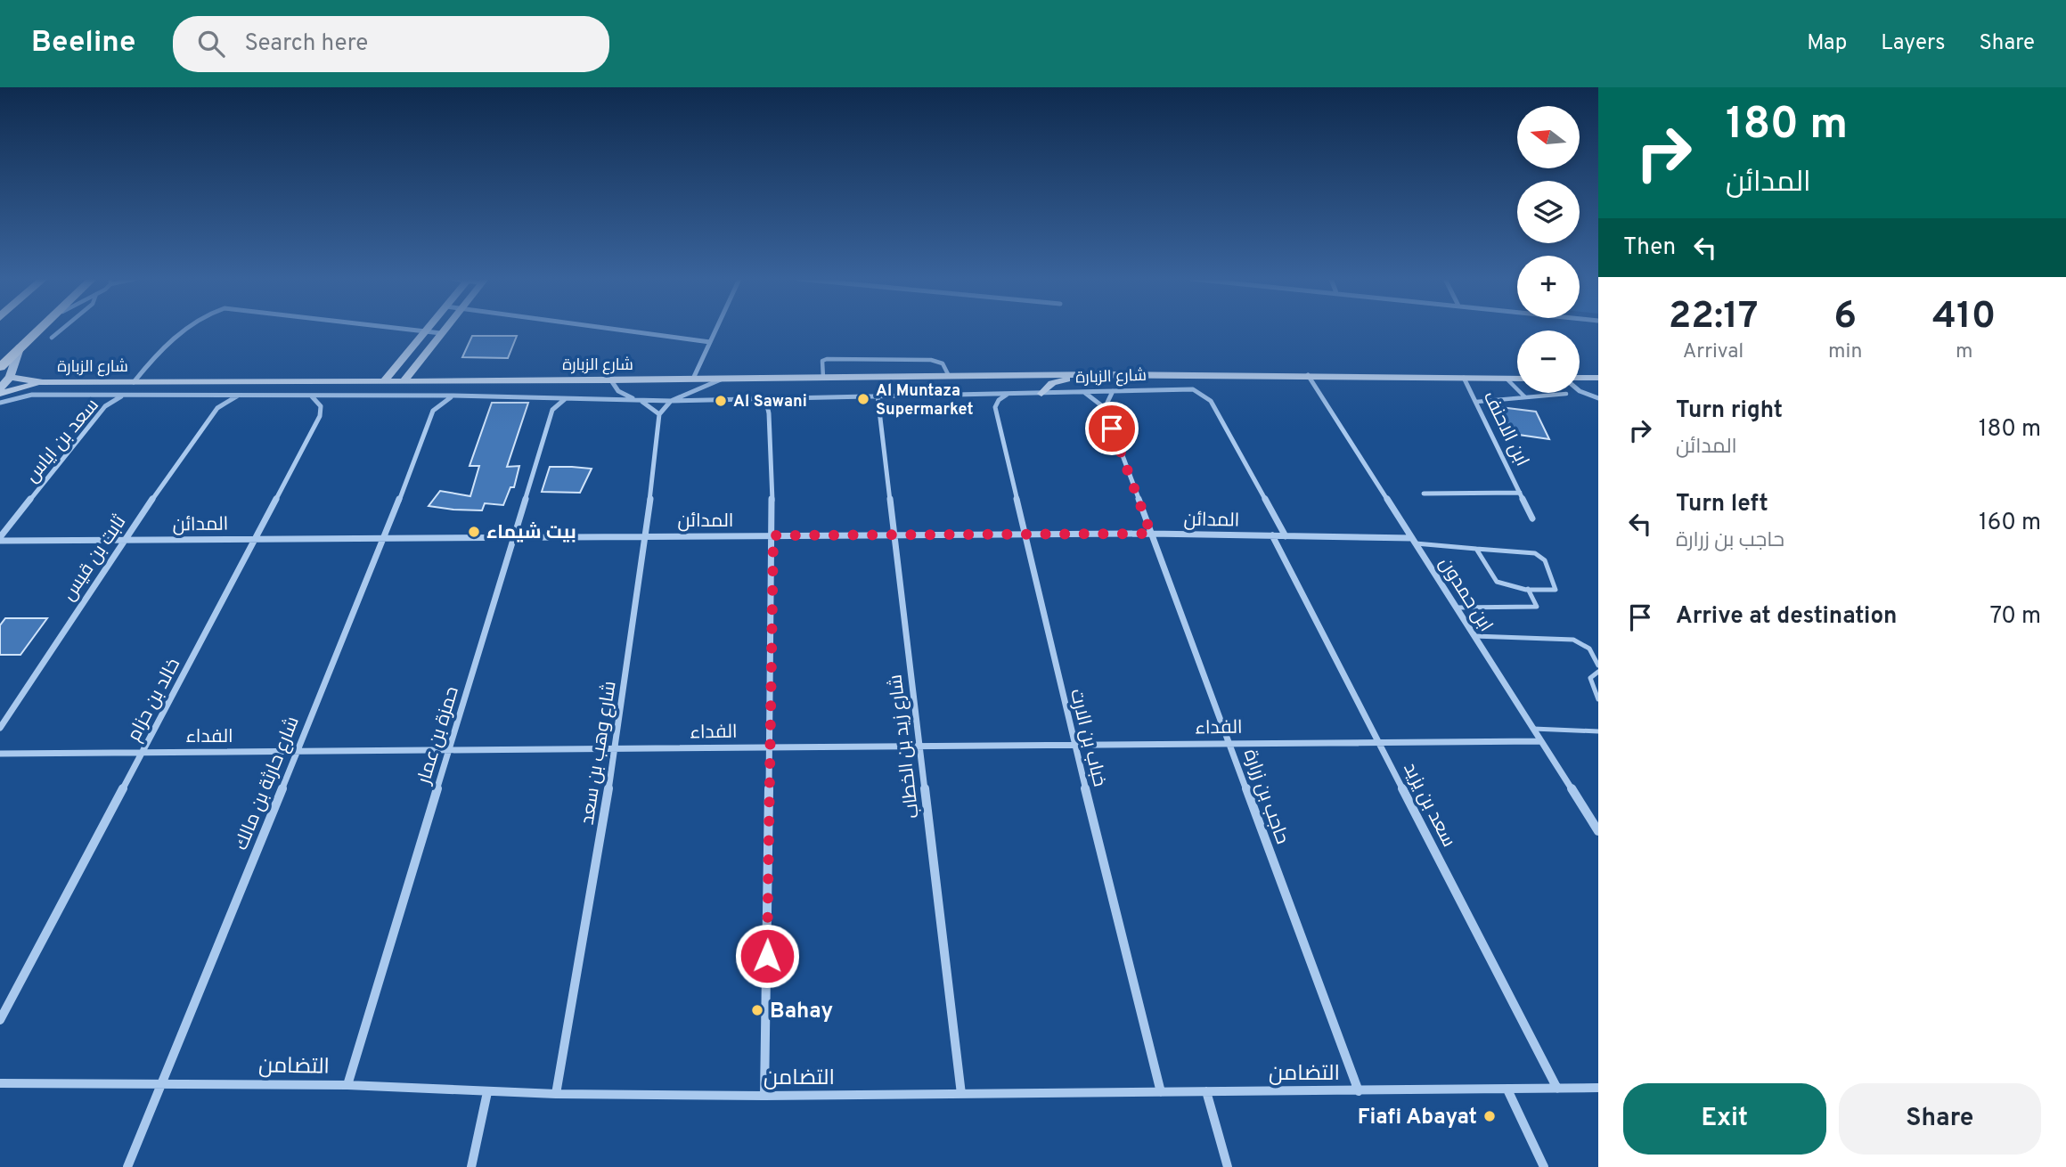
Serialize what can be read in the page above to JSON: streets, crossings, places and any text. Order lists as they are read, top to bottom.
{
  "streets": {
    "street": [
      "شارع الزبارة",
      "ابن الاحنف",
      "سعد بن اياس",
      "المدائن",
      "ثابت بن قيس",
      "ابن حمدون",
      "خالد بن حزام",
      "الفداء",
      "حمزة بن عمار",
      "خباب بن الارت",
      "شارع زيد بن الخطاب",
      "شارع وهب بن سعد",
      "شارع حارثة بن مالك",
      "حاجب بن زرارة",
      "سعد بن يزيد",
      "التضامن"
    ]
  },
  "crossings": [
    ["شارع الزبارة", "ابن الاحنف"],
    ["شارع الزبارة", "سعد بن اياس"],
    ["شارع الزبارة", "المدائن"],
    ["شارع الزبارة", "ابن حمدون"],
    ["شارع الزبارة", "خالد بن حزام"],
    ["شارع الزبارة", "حمزة بن عمار"],
    ["شارع الزبارة", "خباب بن الارت"],
    ["شارع الزبارة", "شارع زيد بن الخطاب"],
    ["سعد بن اياس", "المدائن"],
    ["المدائن", "ثابت بن قيس"],
    ["المدائن", "ابن حمدون"],
    ["المدائن", "خالد بن حزام"],
    ["المدائن", "حمزة بن عمار"],
    ["المدائن", "خباب بن الارت"],
    ["المدائن", "شارع زيد بن الخطاب"],
    ["المدائن", "شارع وهب بن سعد"],
    ["المدائن", "شارع حارثة بن مالك"],
    ["المدائن", "حاجب بن زرارة"],
    ["المدائن", "سعد بن يزيد"],
    ["ابن حمدون", "الفداء"],
    ["خالد بن حزام", "الفداء"],
    ["الفداء", "حمزة بن عمار"],
    ["الفداء", "خباب بن الارت"],
    ["الفداء", "شارع زيد بن الخطاب"],
    ["الفداء", "شارع وهب بن سعد"],
    ["الفداء", "شارع حارثة بن مالك"],
    ["الفداء", "حاجب بن زرارة"],
    ["الفداء", "سعد بن يزيد"],
    ["حمزة بن عمار", "التضامن"],
    ["خباب بن الارت", "التضامن"],
    ["شارع زيد بن الخطاب", "التضامن"],
    ["شارع وهب بن سعد", "التضامن"],
    ["شارع حارثة بن مالك", "التضامن"],
    ["حاجب بن زرارة", "التضامن"],
    ["سعد بن يزيد", "التضامن"]
  ],
  "places": [
    "Al Muntaza Supermarket",
    "Al Sawani",
    "بيت شيماء",
    "Bahay",
    "Fiafi Abayat"
  ],
  "north": "left",
  "page": {
    "header": "Beeline",
    "search": "Search here",
    "nav": ["Map", "Layers", "Share"],
    "turn": ["180 m", "المدائن"],
    "map_buttons": ["+", "−"],
    "then": "Then",
    "eta": [
      "22:17",
      "Arrival",
      "6",
      "min",
      "410",
      "m"
    ],
    "list": [
      {
        "name": "Turn right",
        "note": "المدائن",
        "value": "180 m"
      },
      {
        "name": "Turn left",
        "note": "حاجب بن زرارة",
        "value": "160 m"
      },
      {
        "name": "Arrive at destination",
        "value": "70 m"
      }
    ],
    "buttons": ["Exit", "Share"]
  }
}
